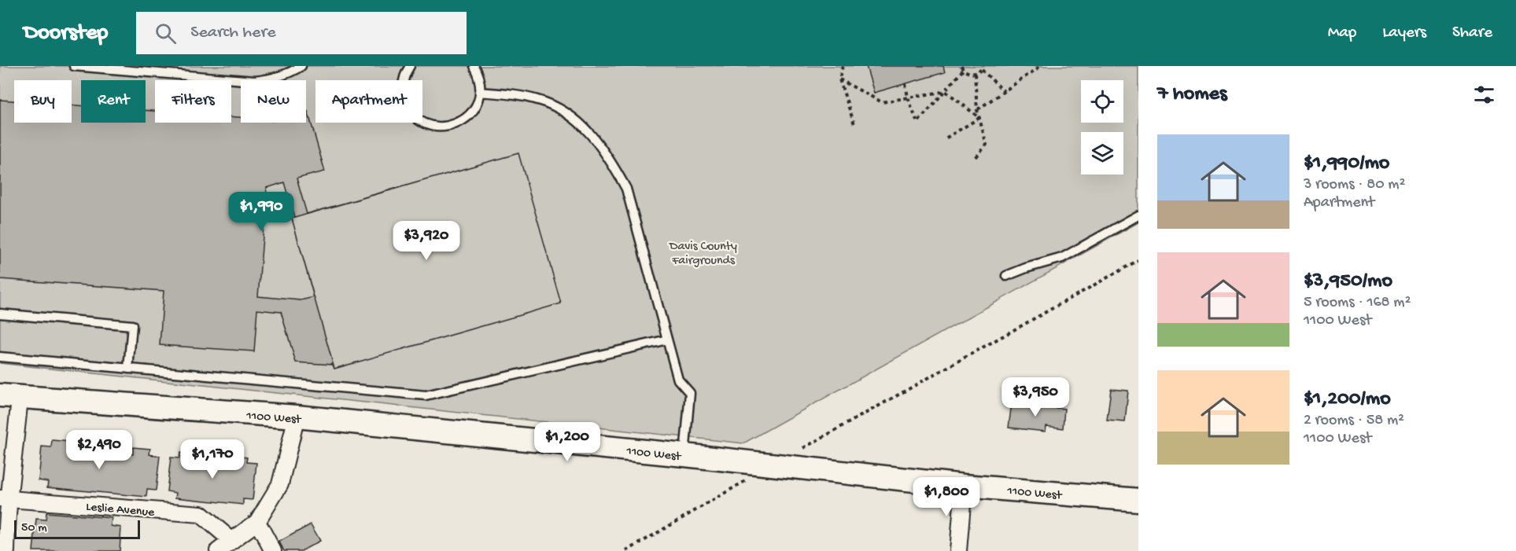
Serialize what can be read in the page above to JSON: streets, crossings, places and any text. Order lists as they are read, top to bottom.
{
  "streets": {
    "street": ["1100 West", "Leslie Avenue"]
  },
  "parks": ["Davis County Fairgrounds"],
  "scale_bar": "50 m",
  "page": {
    "header": "Doorstep",
    "search": "Search here",
    "nav": ["Map", "Layers", "Share"],
    "heading": "7 homes",
    "chip": [
      "Buy",
      "Rent",
      "Filters",
      "New",
      "Apartment"
    ],
    "list": [
      {
        "name": "$1,990/mo",
        "note": "3 rooms · 80 m² · Apartment"
      },
      {
        "name": "$3,950/mo",
        "note": "5 rooms · 168 m² · 1100 West"
      },
      {
        "name": "$1,200/mo",
        "note": "2 rooms · 58 m² · 1100 West"
      }
    ],
    "price": [
      "$1,990",
      "$3,920",
      "$3,950",
      "$1,200",
      "$2,490",
      "$1,170",
      "$1,800"
    ],
    "scale": "50 m"
  }
}
